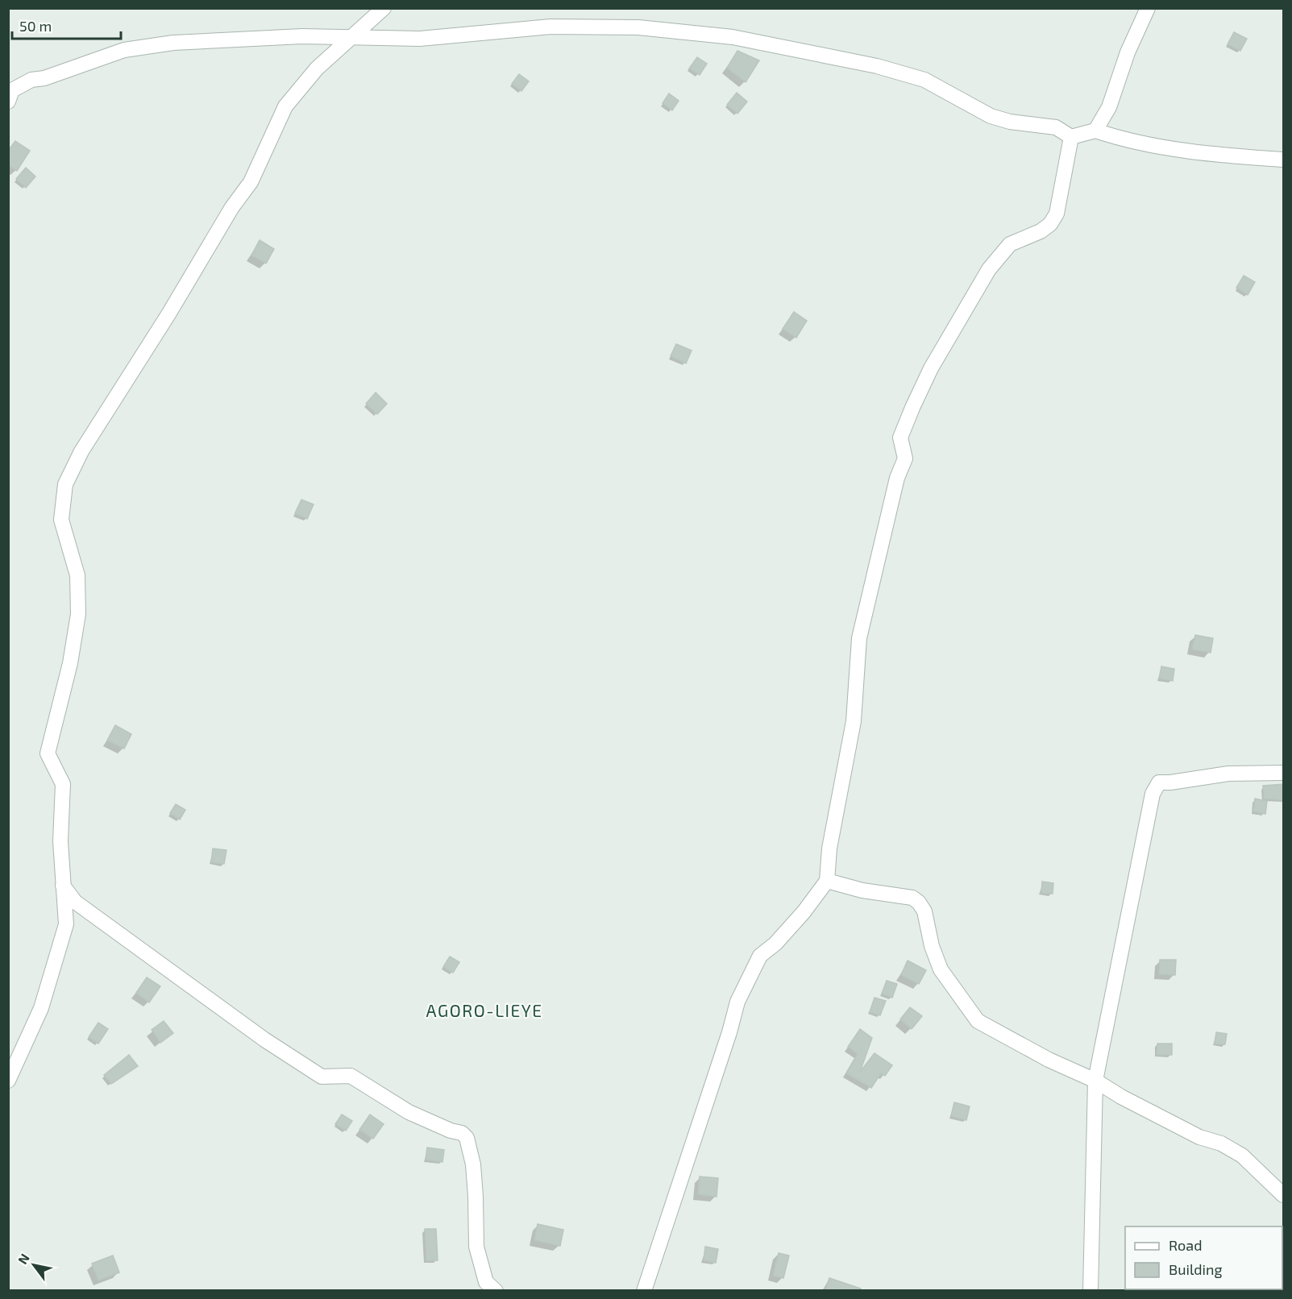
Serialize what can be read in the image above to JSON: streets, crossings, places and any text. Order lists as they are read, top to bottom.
{
  "districts": ["AGORO-LIEYE"],
  "legend": ["Road", "Building"],
  "scale_bar": "50 m",
  "north": "top left"
}
